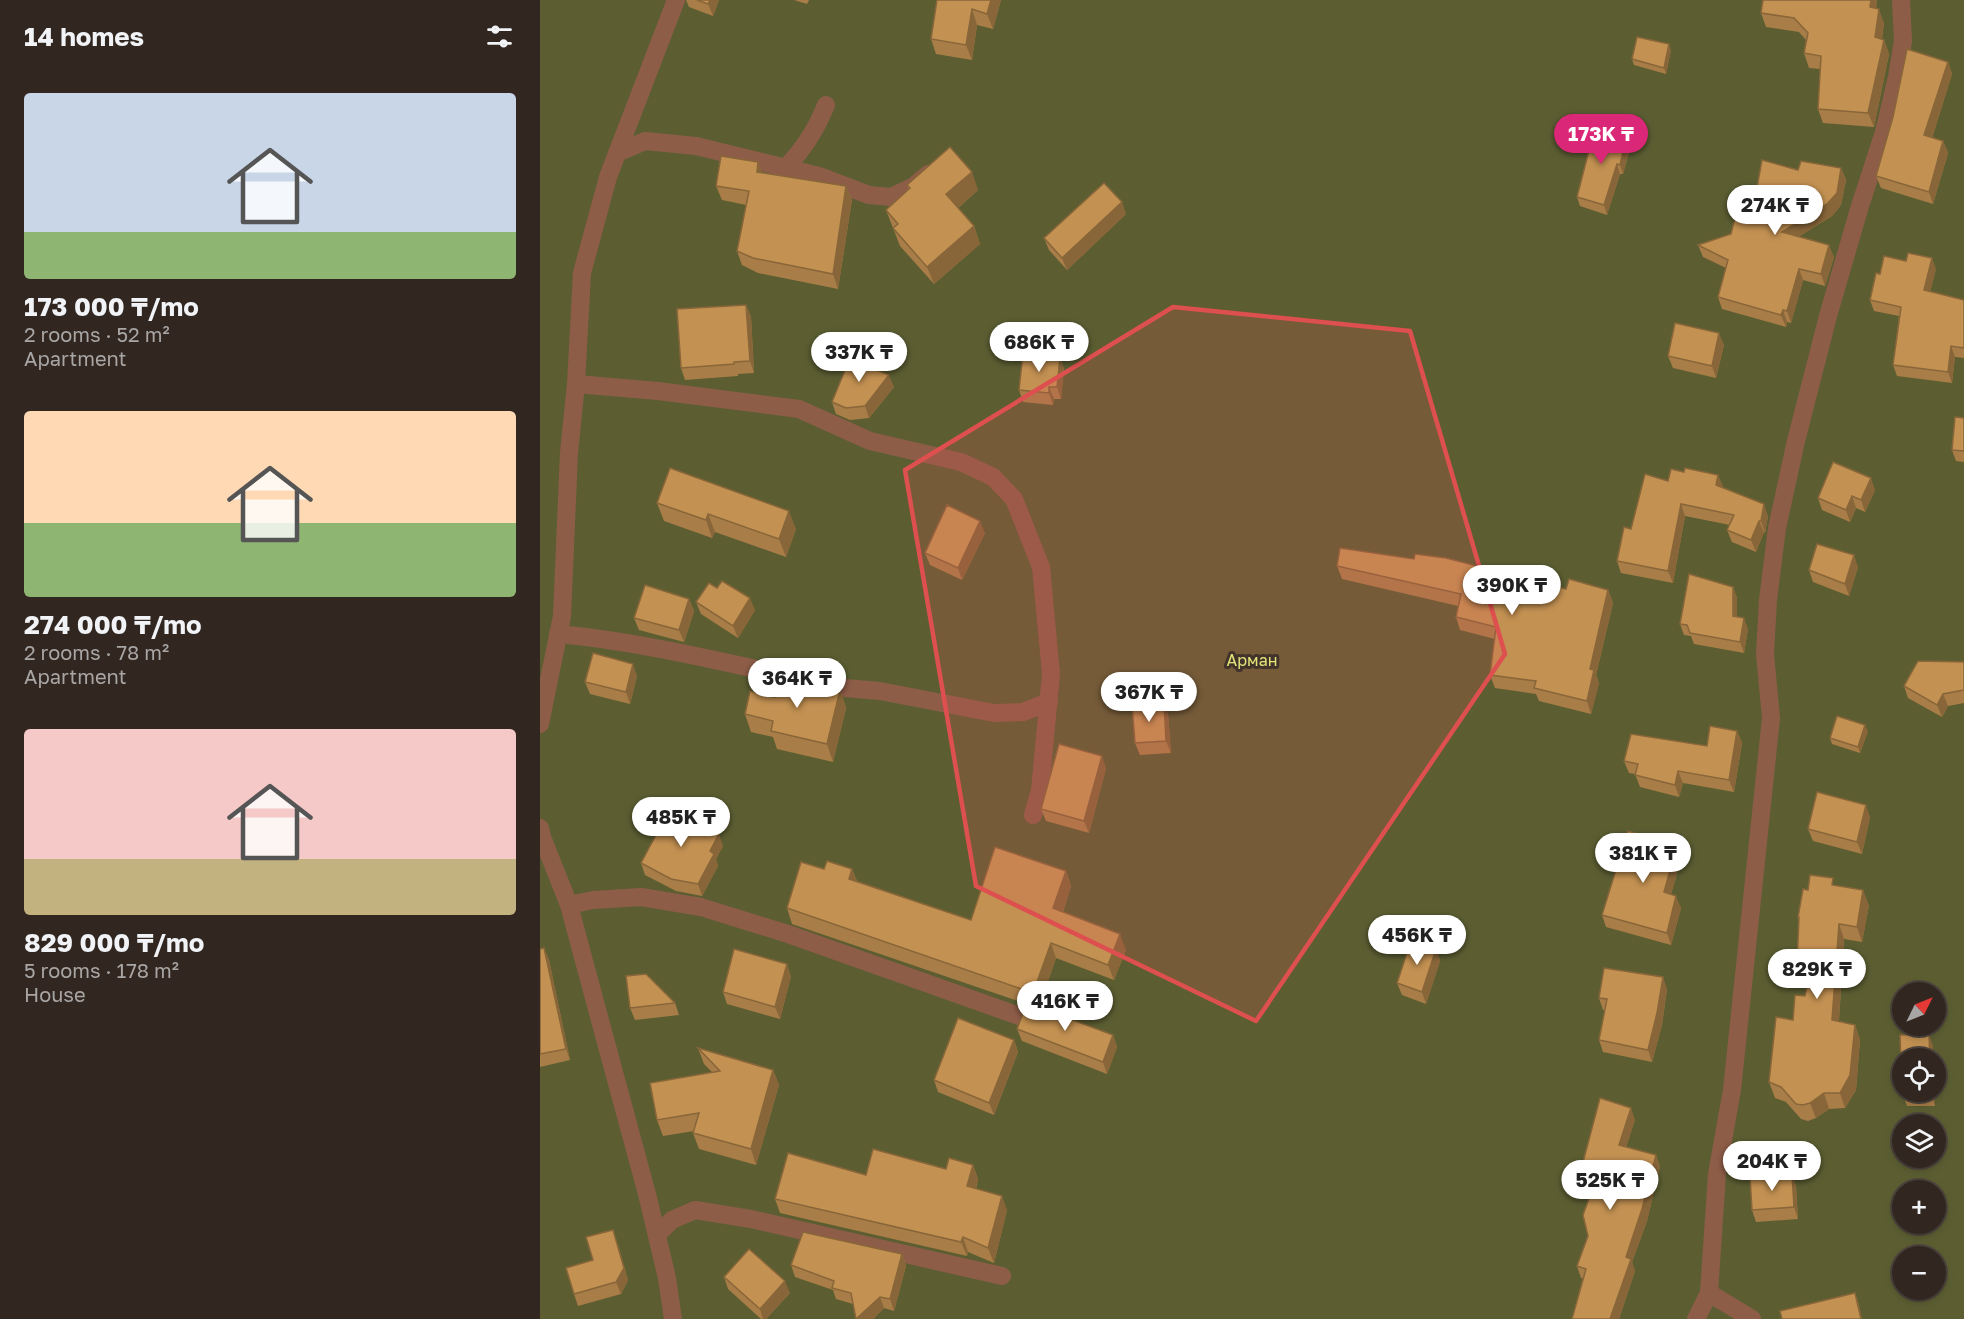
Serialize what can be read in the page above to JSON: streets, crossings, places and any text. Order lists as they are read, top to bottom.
{
  "parks": ["Арман"],
  "north": "top right",
  "page": {
    "heading": "14 homes",
    "list": [
      {
        "name": "173 000 ₸/mo",
        "note": "2 rooms · 52 m² · Apartment"
      },
      {
        "name": "274 000 ₸/mo",
        "note": "2 rooms · 78 m² · Apartment"
      },
      {
        "name": "829 000 ₸/mo",
        "note": "5 rooms · 178 m² · House"
      }
    ],
    "price": [
      "173K ₸",
      "274K ₸",
      "686K ₸",
      "337K ₸",
      "390K ₸",
      "364K ₸",
      "367K ₸",
      "485K ₸",
      "381K ₸",
      "456K ₸",
      "829K ₸",
      "416K ₸",
      "204K ₸",
      "525K ₸"
    ],
    "map_buttons": ["+", "−"]
  }
}
